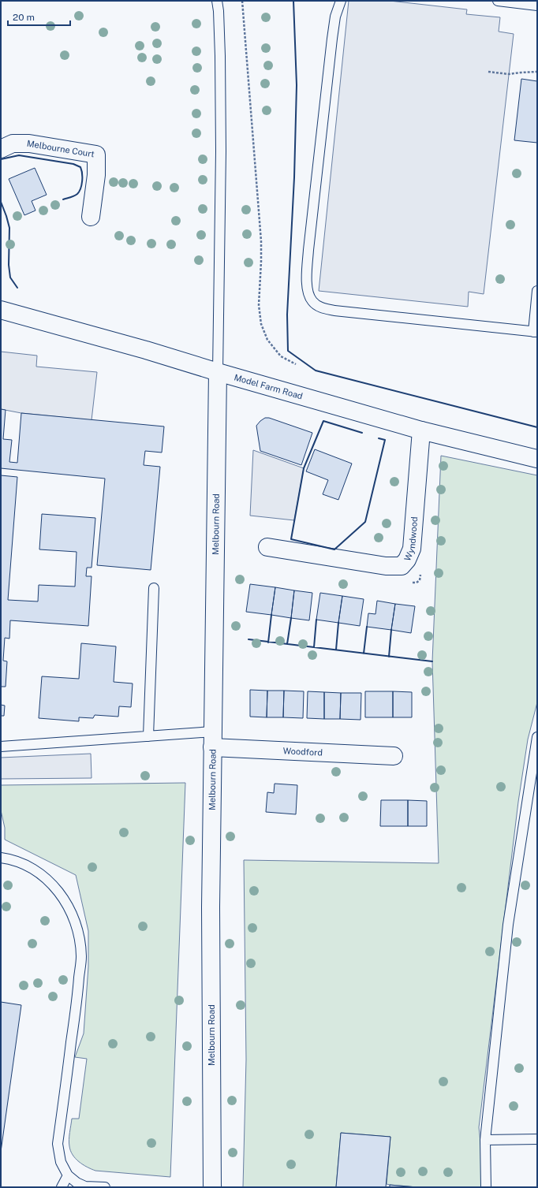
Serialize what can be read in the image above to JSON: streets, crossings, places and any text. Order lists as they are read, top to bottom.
{
  "streets": {
    "street": [
      "Melbourne Court",
      "Model Farm Road",
      "Melbourn Road",
      "Wyndwood",
      "Woodford"
    ]
  },
  "crossings": [
    ["Model Farm Road", "Melbourn Road"],
    ["Model Farm Road", "Wyndwood"],
    ["Melbourn Road", "Woodford"]
  ],
  "scale_bar": "20 m"
}
